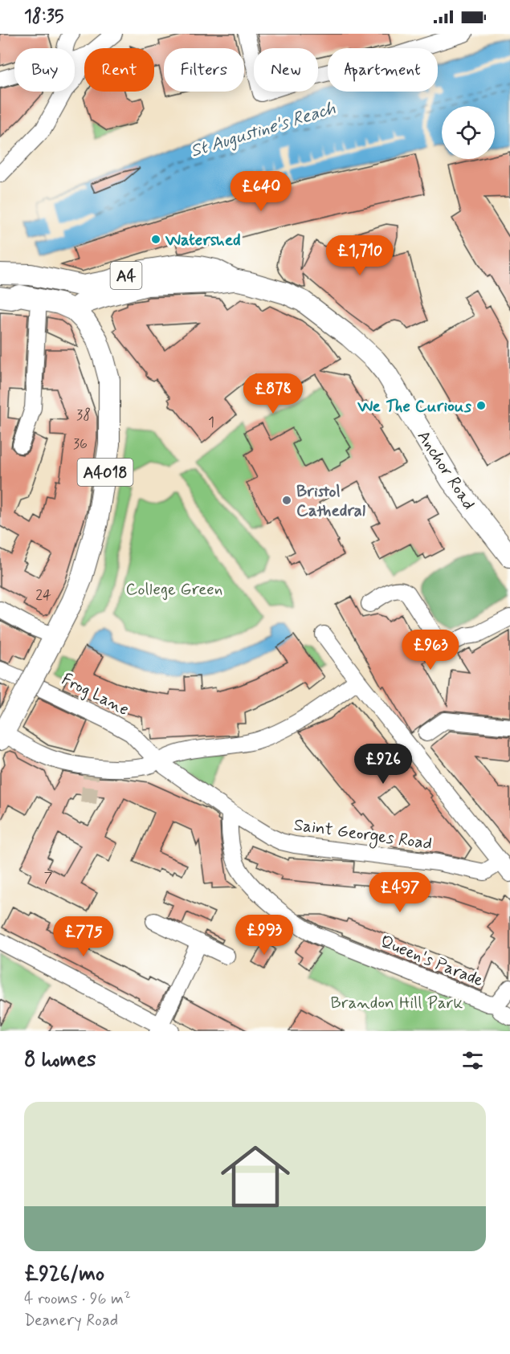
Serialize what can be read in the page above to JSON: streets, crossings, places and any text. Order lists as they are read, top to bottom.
{
  "streets": {
    "main road": ["A4", "Anchor Road", "A4018"],
    "street": ["Frog Lane", "Saint Georges Road", "Queen's Parade"]
  },
  "crossings": [
    ["A4", "Anchor Road"],
    ["A4", "A4018"],
    ["Frog Lane", "Saint Georges Road"],
    ["Saint Georges Road", "Queen's Parade"]
  ],
  "water": ["St Augustine's Reach"],
  "parks": ["College Green", "Brandon Hill Park"],
  "places": ["Watershed", "We The Curious", "Bristol Cathedral"],
  "house_numbers": [
    "38",
    "1",
    "36",
    "24",
    "7"
  ],
  "page": {
    "status": "18:35",
    "chip": [
      "Buy",
      "Rent",
      "Filters",
      "New",
      "Apartment"
    ],
    "price": [
      "£640",
      "£1,710",
      "£878",
      "£963",
      "£926",
      "£497",
      "£993",
      "£775"
    ],
    "heading": "8 homes",
    "list": [
      {
        "name": "£926/mo",
        "note": "4 rooms · 96 m² · Deanery Road"
      }
    ]
  }
}
